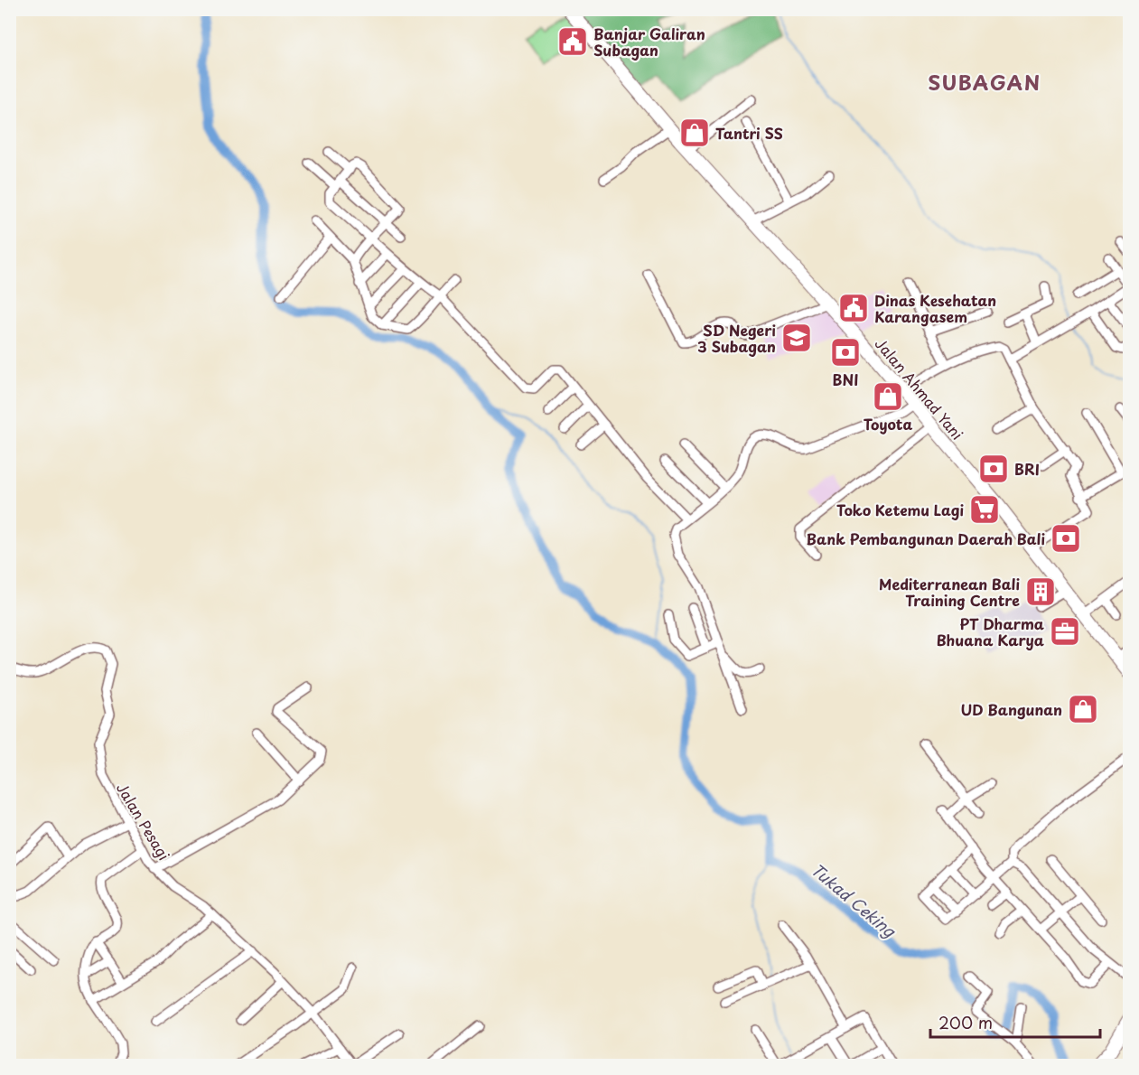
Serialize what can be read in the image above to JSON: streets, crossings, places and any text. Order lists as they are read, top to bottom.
{
  "streets": {
    "highway": ["Jalan Ahmad Yani"],
    "street": ["Jalan Pesagi"]
  },
  "districts": ["SUBAGAN"],
  "water": ["Tukad Ceking"],
  "places": {
    "public building": ["Banjar Galiran Subagan", "Dinas Kesehatan Karangasem"],
    "shop": ["Tantri SS", "Toyota", "UD Bangunan"],
    "school or university": ["SD Negeri 3 Subagan"],
    "bank": ["BNI", "BRI", "Bank Pembangunan Daerah Bali"],
    "supermarket": ["Toko Ketemu Lagi"],
    "building": ["Mediterranean Bali Training Centre"],
    "office": ["PT Dharma Bhuana Karya"]
  },
  "scale_bar": "200 m"
}
